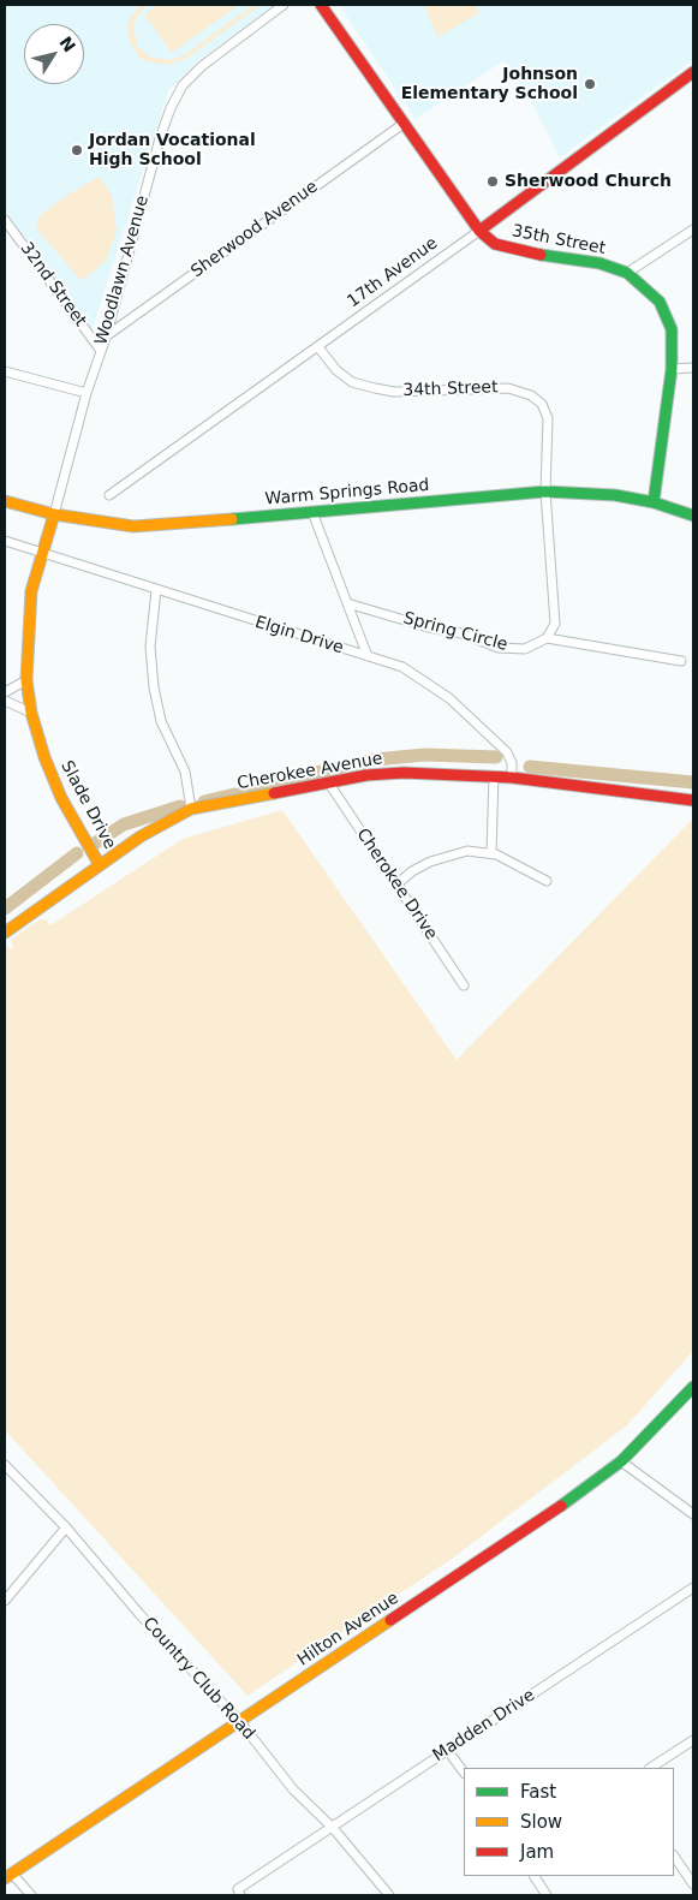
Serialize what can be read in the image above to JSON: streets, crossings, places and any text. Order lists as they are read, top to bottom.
{
  "streets": {
    "street": [
      "Sherwood Avenue",
      "35th Street",
      "Woodlawn Avenue",
      "17th Avenue",
      "32nd Street",
      "34th Street",
      "Warm Springs Road",
      "Spring Circle",
      "Elgin Drive",
      "Cherokee Avenue",
      "Slade Drive",
      "Cherokee Drive",
      "Hilton Avenue",
      "Country Club Road",
      "Madden Drive"
    ]
  },
  "crossings": [
    ["Sherwood Avenue", "35th Street"],
    ["Sherwood Avenue", "Woodlawn Avenue"],
    ["35th Street", "17th Avenue"],
    ["35th Street", "Warm Springs Road"],
    ["Woodlawn Avenue", "32nd Street"],
    ["Woodlawn Avenue", "Warm Springs Road"],
    ["Woodlawn Avenue", "Slade Drive"],
    ["17th Avenue", "34th Street"],
    ["34th Street", "Warm Springs Road"],
    ["Warm Springs Road", "Slade Drive"],
    ["Elgin Drive", "Cherokee Avenue"],
    ["Elgin Drive", "Slade Drive"],
    ["Cherokee Avenue", "Slade Drive"],
    ["Cherokee Avenue", "Cherokee Drive"],
    ["Hilton Avenue", "Country Club Road"],
    ["Country Club Road", "Madden Drive"]
  ],
  "places": ["Johnson Elementary School", "Jordan Vocational High School", "Sherwood Church"],
  "legend": ["Fast", "Slow", "Jam"],
  "north": "top right"
}
